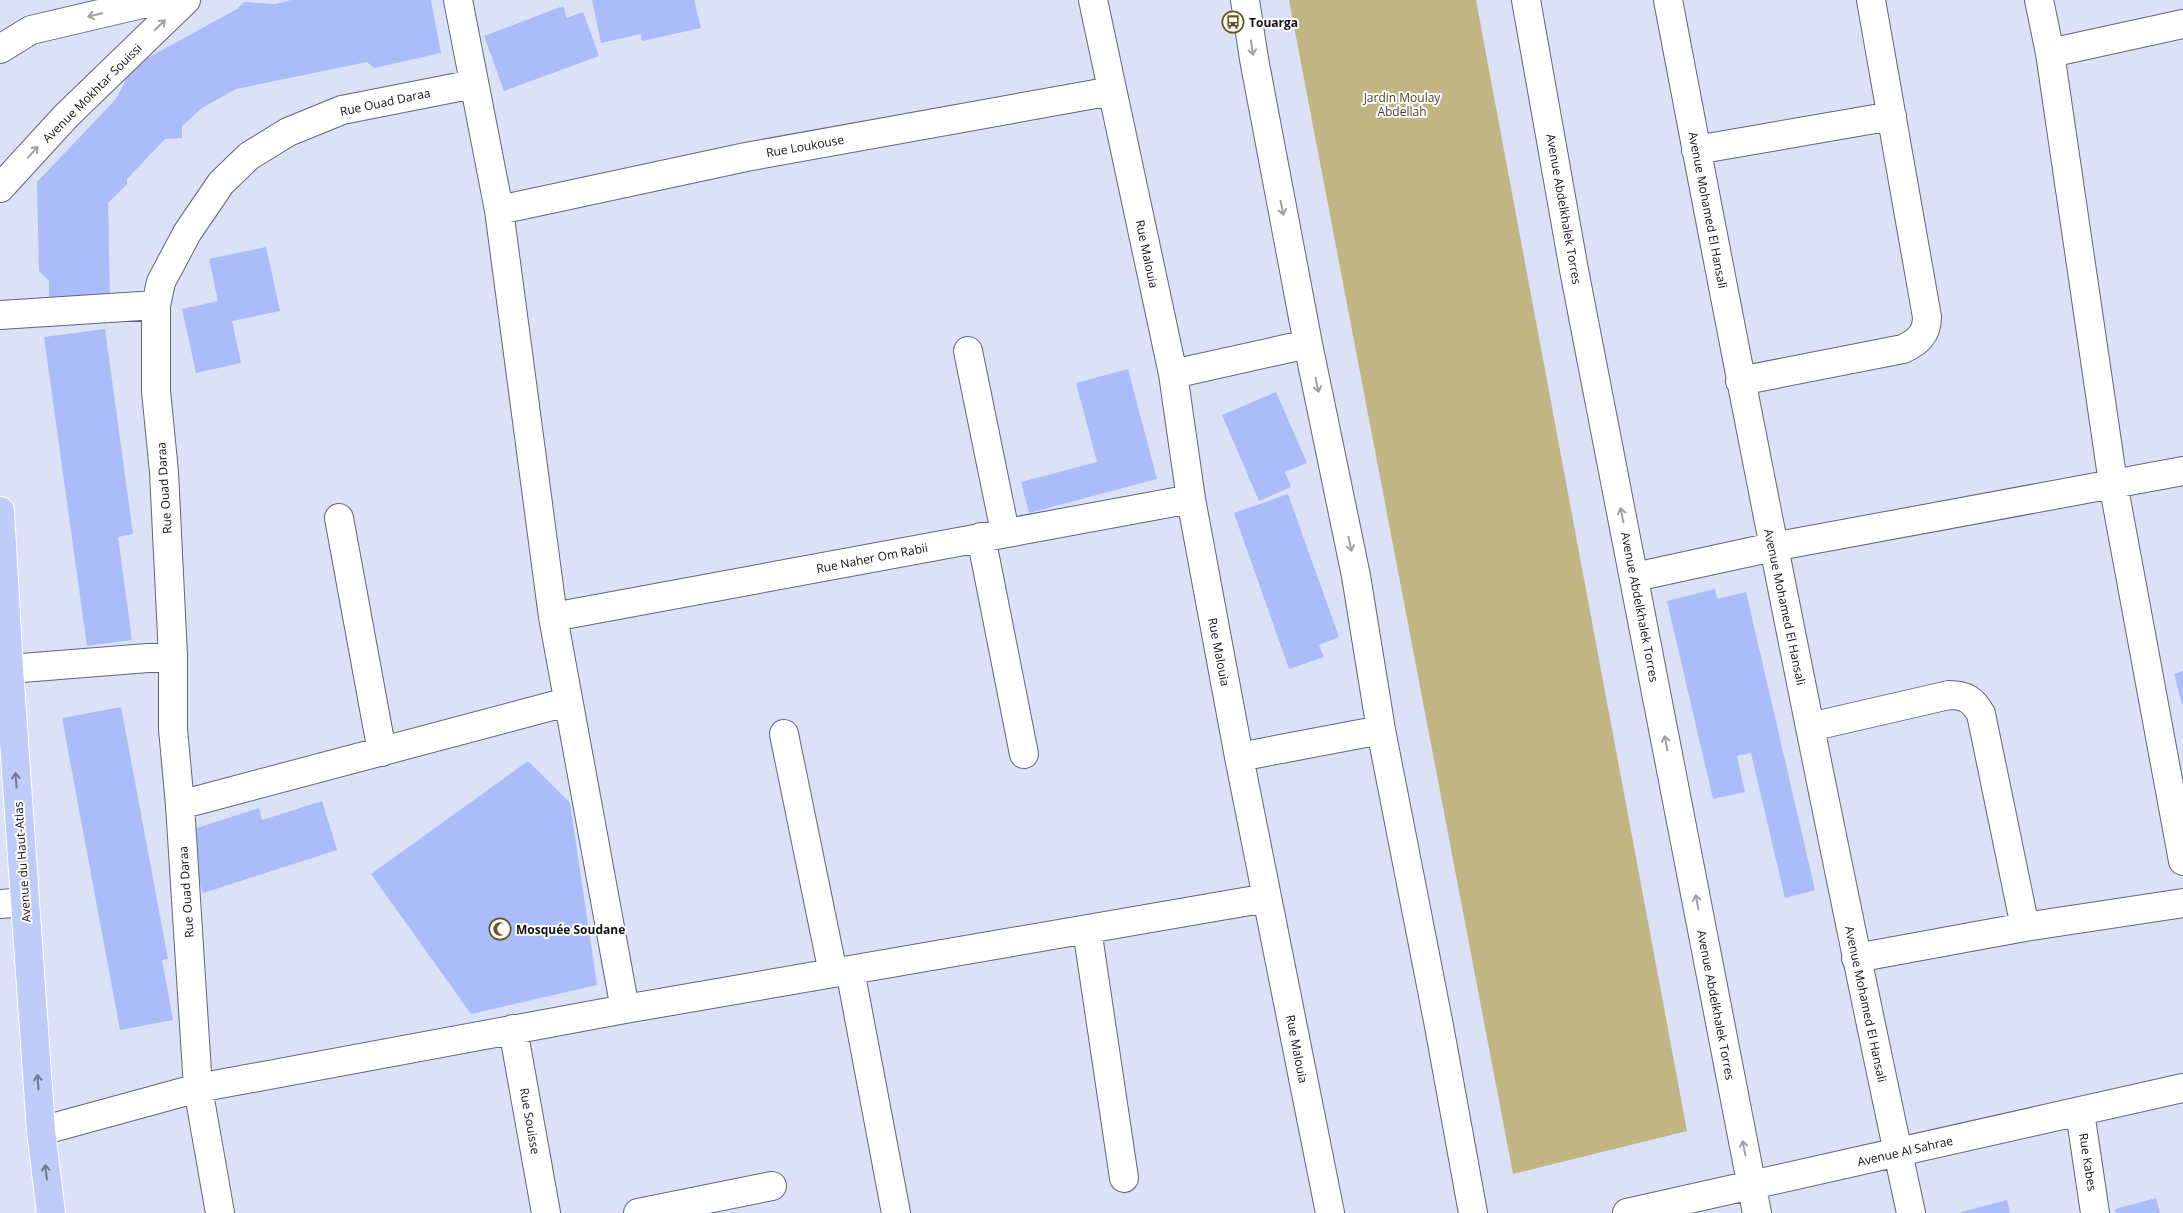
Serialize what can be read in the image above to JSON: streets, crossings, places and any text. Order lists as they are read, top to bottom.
{
  "streets": {
    "main road": ["Avenue du Haut-Atlas"],
    "street": [
      "Avenue Mokhtar Souissi",
      "Rue Ouad Daraa",
      "Rue Loukouse",
      "Avenue Abdelkhalek Torres",
      "Avenue Mohamed El Hansali",
      "Rue Malouia",
      "Rue Naher Om Rabii",
      "Rue Souisse",
      "Avenue Al Sahrae",
      "Rue Kabes"
    ]
  },
  "crossings": [
    ["Rue Loukouse", "Rue Malouia"],
    ["Avenue Abdelkhalek Torres", "Avenue Al Sahrae"],
    ["Avenue Mohamed El Hansali", "Avenue Al Sahrae"],
    ["Rue Malouia", "Rue Naher Om Rabii"],
    ["Avenue Al Sahrae", "Rue Kabes"]
  ],
  "one_way": ["Avenue Mokhtar Souissi", "Avenue Abdelkhalek Torres", "Avenue du Haut-Atlas"],
  "parks": ["Jardin Moulay Abdellah"],
  "places": {
    "bus stop": ["Touarga"],
    "mosque": ["Mosquée Soudane"]
  }
}
